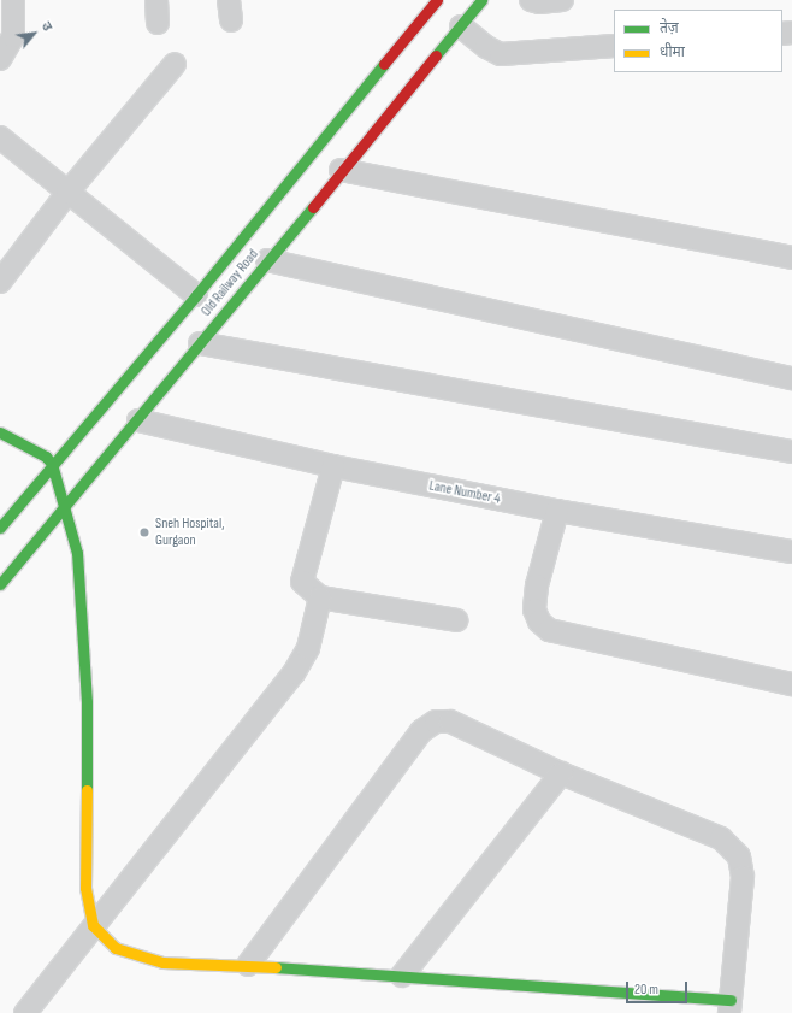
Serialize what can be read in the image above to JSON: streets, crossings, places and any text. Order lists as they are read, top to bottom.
{
  "streets": {
    "main road": ["Old Railway Road"],
    "street": ["Lane Number 4"]
  },
  "crossings": [
    ["Old Railway Road", "Lane Number 4"]
  ],
  "places": ["Sneh Hospital, Gurgaon"],
  "legend": ["तेज़", "धीमा"],
  "scale_bar": "20 m",
  "north": "top right"
}
